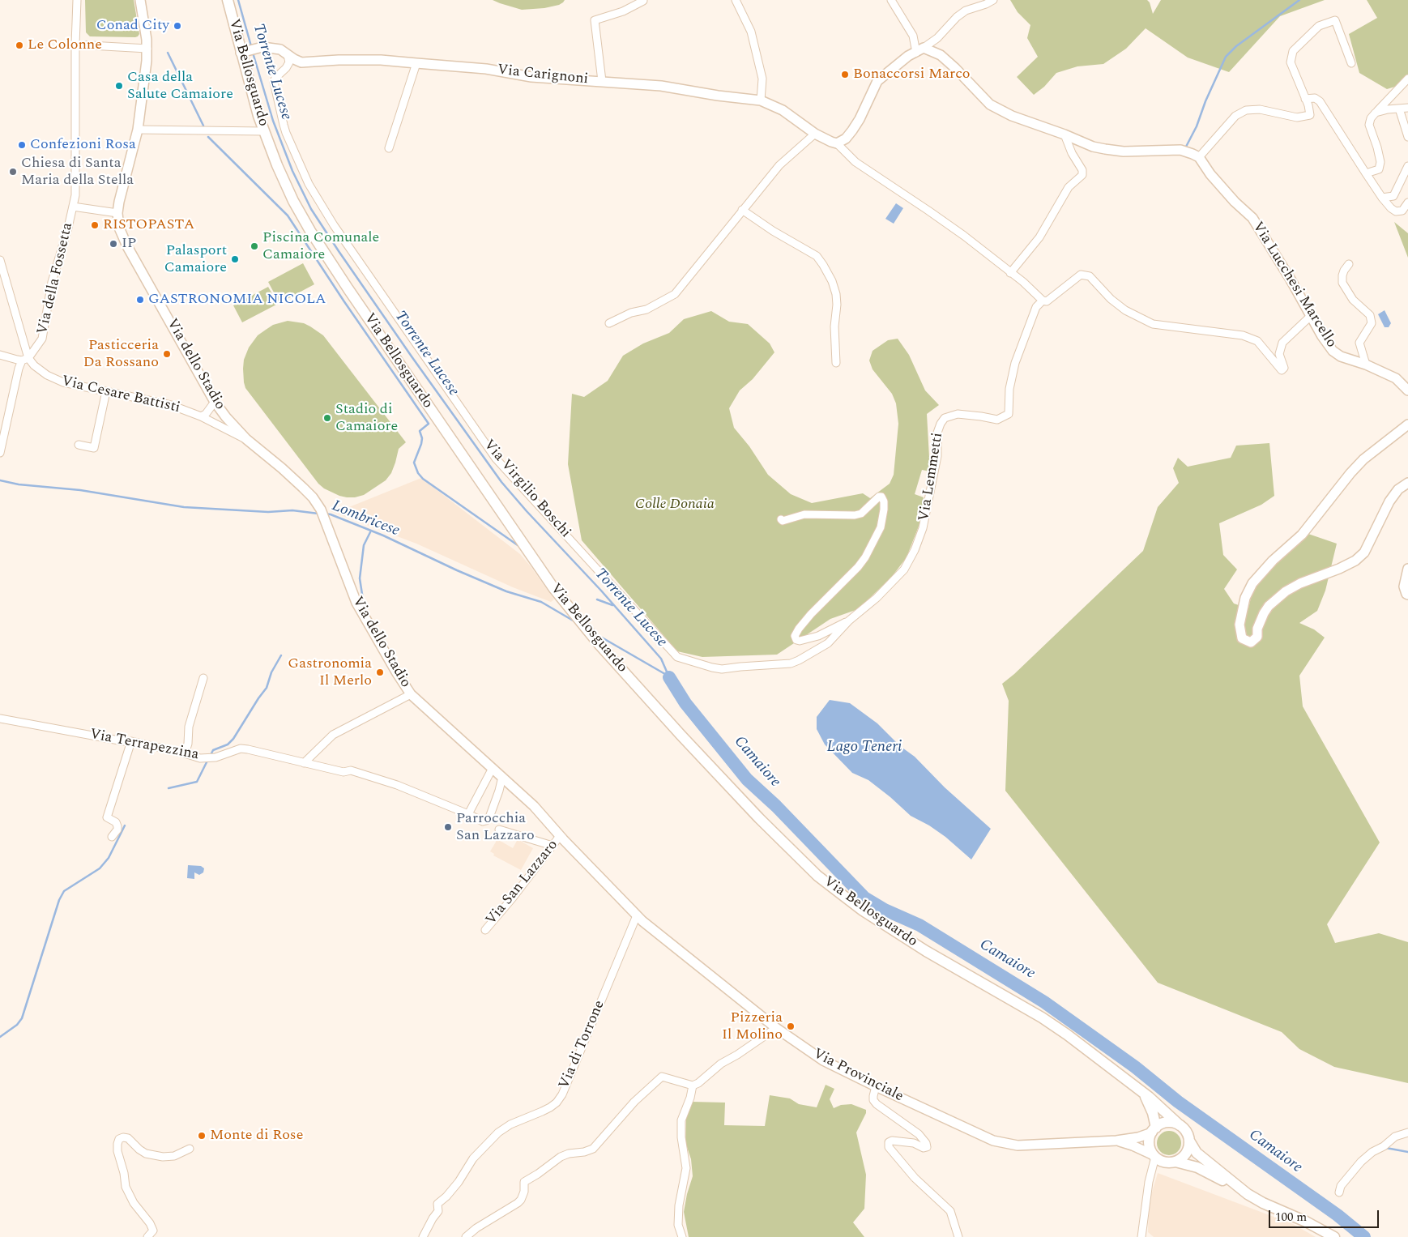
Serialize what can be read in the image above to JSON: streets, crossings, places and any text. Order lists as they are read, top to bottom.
{
  "streets": {
    "main road": ["Via Bellosguardo", "Via Provinciale"],
    "street": [
      "Via Carignoni",
      "Via della Fossetta",
      "Via Lucchesi Marcello",
      "Via dello Stadio",
      "Via Cesare Battisti",
      "Via Lemmetti",
      "Via Virgilio Boschi",
      "Via Terrapezzina",
      "Via San Lazzaro",
      "Via di Torrone"
    ]
  },
  "crossings": [
    ["Via Bellosguardo", "Via Carignoni"],
    ["Via Bellosguardo", "Via Provinciale"],
    ["Via Carignoni", "Via Virgilio Boschi"],
    ["Via della Fossetta", "Via Cesare Battisti"],
    ["Via dello Stadio", "Via Cesare Battisti"],
    ["Via dello Stadio", "Via Terrapezzina"],
    ["Via dello Stadio", "Via San Lazzaro"],
    ["Via dello Stadio", "Via di Torrone"],
    ["Via dello Stadio", "Via Provinciale"],
    ["Via Lemmetti", "Via Virgilio Boschi"],
    ["Via di Torrone", "Via Provinciale"]
  ],
  "water": [
    "Torrente Lucese",
    "Lombricese",
    "Lago Teneri",
    "Camaiore"
  ],
  "parks": ["Colle Donaia"],
  "places": [
    "Conad City",
    "Le Colonne",
    "Bonaccorsi Marco",
    "Casa della Salute Camaiore",
    "Confezioni Rosa",
    "Chiesa di Santa Maria della Stella",
    "RISTOPASTA",
    "IP",
    "Piscina Comunale Camaiore",
    "Palasport Camaiore",
    "GASTRONOMIA NICOLA",
    "Pasticceria Da Rossano",
    "Stadio di Camaiore",
    "Gastronomia Il Merlo",
    "Parrocchia San Lazzaro",
    "Pizzeria Il Molino",
    "Monte di Rose"
  ],
  "scale_bar": "100 m"
}
